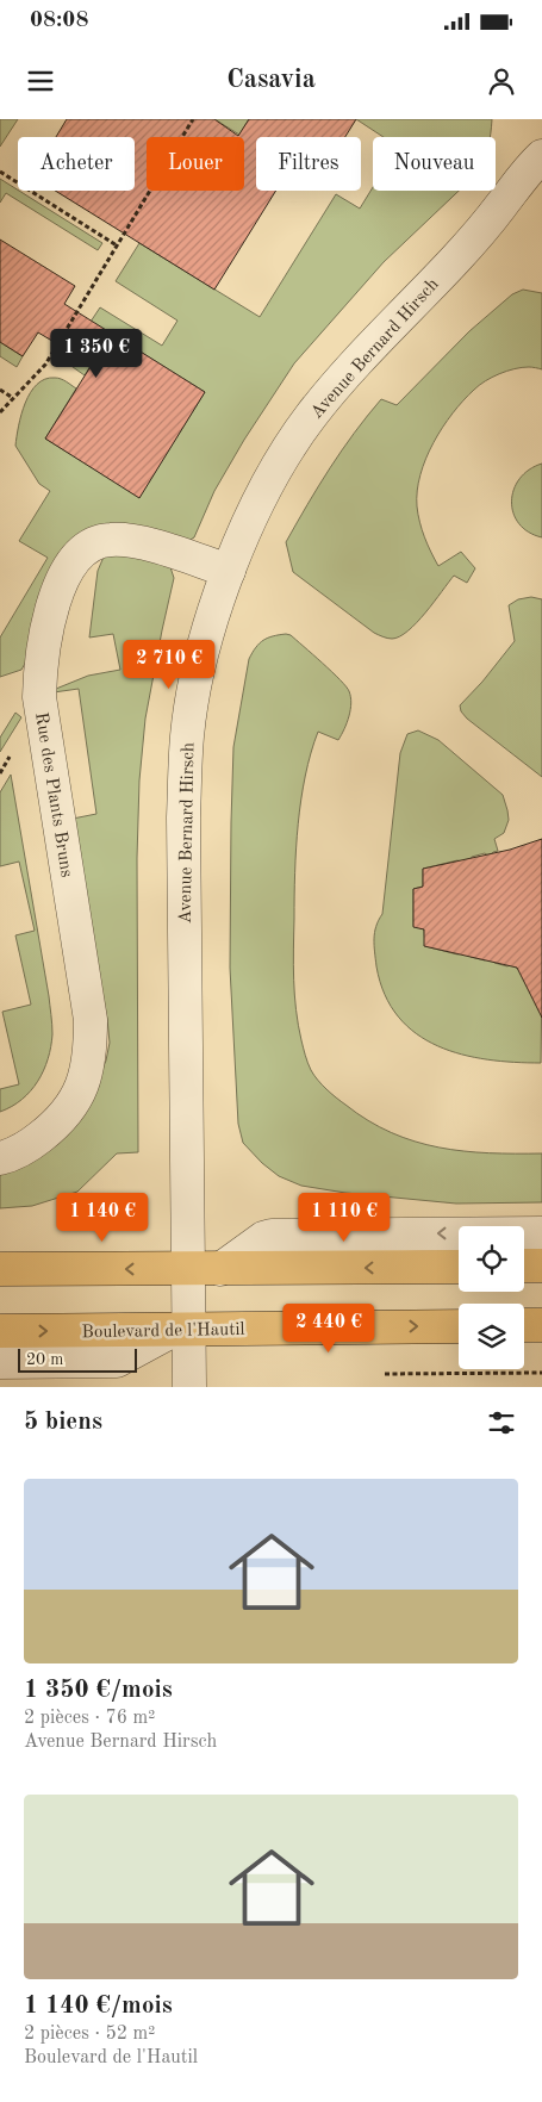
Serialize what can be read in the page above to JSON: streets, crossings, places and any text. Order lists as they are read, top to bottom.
{
  "streets": {
    "main road": ["Boulevard de l'Hautil"],
    "street": ["Avenue Bernard Hirsch", "Rue des Plants Bruns"]
  },
  "crossings": [
    ["Avenue Bernard Hirsch", "Rue des Plants Bruns"],
    ["Avenue Bernard Hirsch", "Boulevard de l'Hautil"]
  ],
  "scale_bar": "20 m",
  "page": {
    "status": "08:08",
    "header": "Casavia",
    "chip": [
      "Acheter",
      "Louer",
      "Filtres",
      "Nouveau"
    ],
    "price": [
      "1 350 €",
      "2 710 €",
      "1 140 €",
      "1 110 €",
      "2 440 €"
    ],
    "scale": "20 m",
    "heading": "5 biens",
    "list": [
      {
        "name": "1 350 €/mois",
        "note": "2 pièces · 76 m² · Avenue Bernard Hirsch"
      },
      {
        "name": "1 140 €/mois",
        "note": "2 pièces · 52 m² · Boulevard de l'Hautil"
      }
    ]
  }
}
